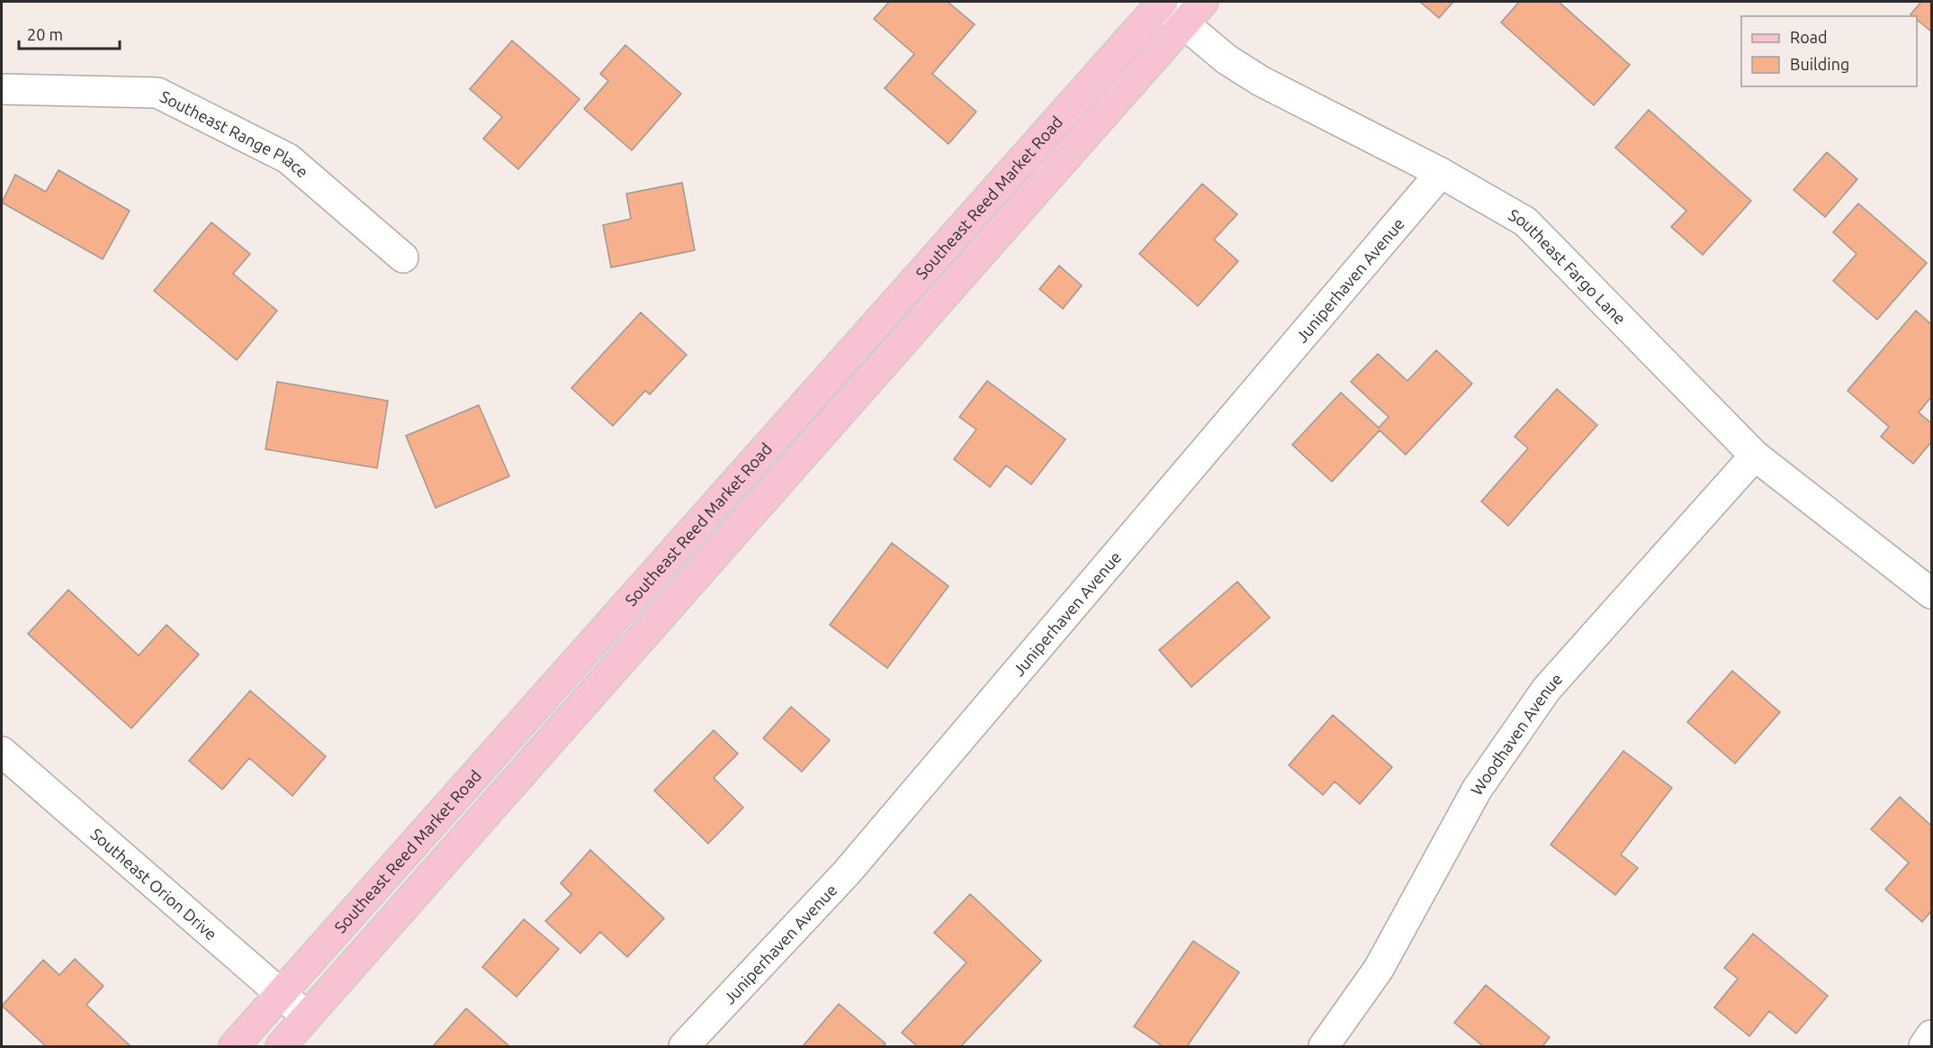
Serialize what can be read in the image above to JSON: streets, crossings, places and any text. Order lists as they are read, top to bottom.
{
  "streets": {
    "main road": ["Southeast Reed Market Road"],
    "street": [
      "Southeast Range Place",
      "Southeast Fargo Lane",
      "Juniperhaven Avenue",
      "Woodhaven Avenue",
      "Southeast Orion Drive"
    ]
  },
  "crossings": [
    ["Southeast Reed Market Road", "Southeast Fargo Lane"],
    ["Southeast Reed Market Road", "Southeast Orion Drive"],
    ["Southeast Fargo Lane", "Juniperhaven Avenue"],
    ["Southeast Fargo Lane", "Woodhaven Avenue"]
  ],
  "legend": ["Road", "Building"],
  "scale_bar": "20 m"
}
